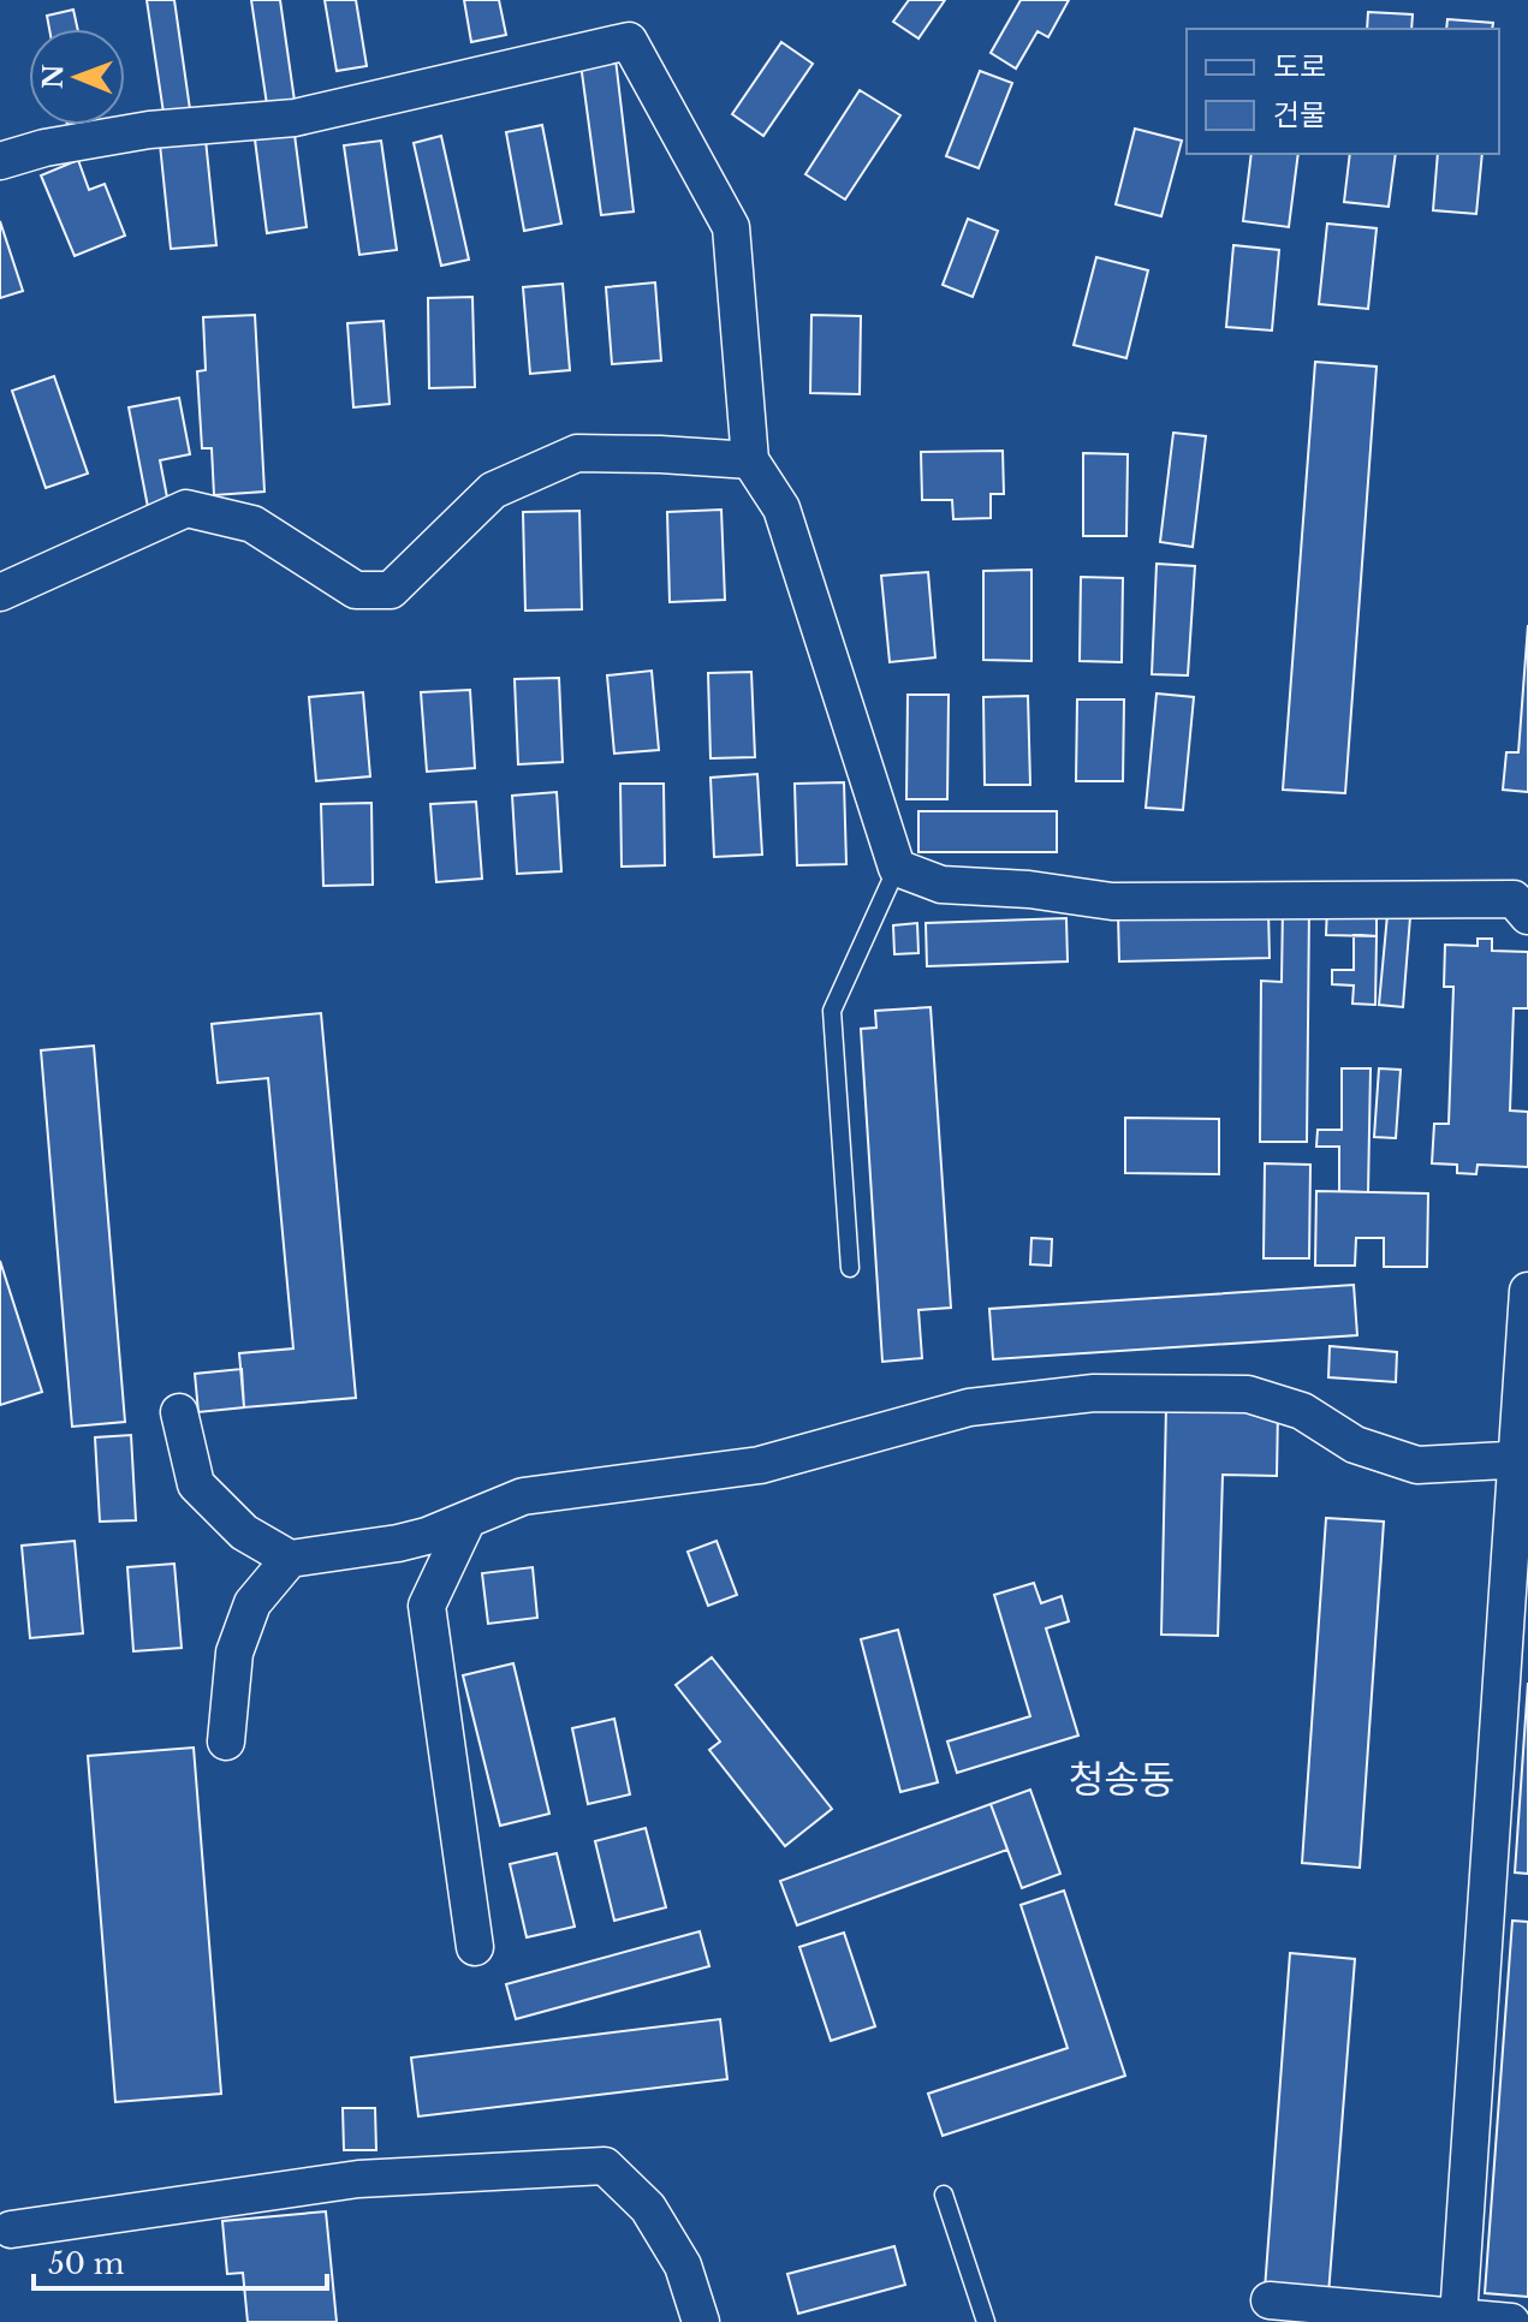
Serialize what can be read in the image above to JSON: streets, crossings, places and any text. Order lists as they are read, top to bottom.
{
  "districts": ["청송동"],
  "legend": ["도로", "건물"],
  "scale_bar": "50 m",
  "north": "left"
}
